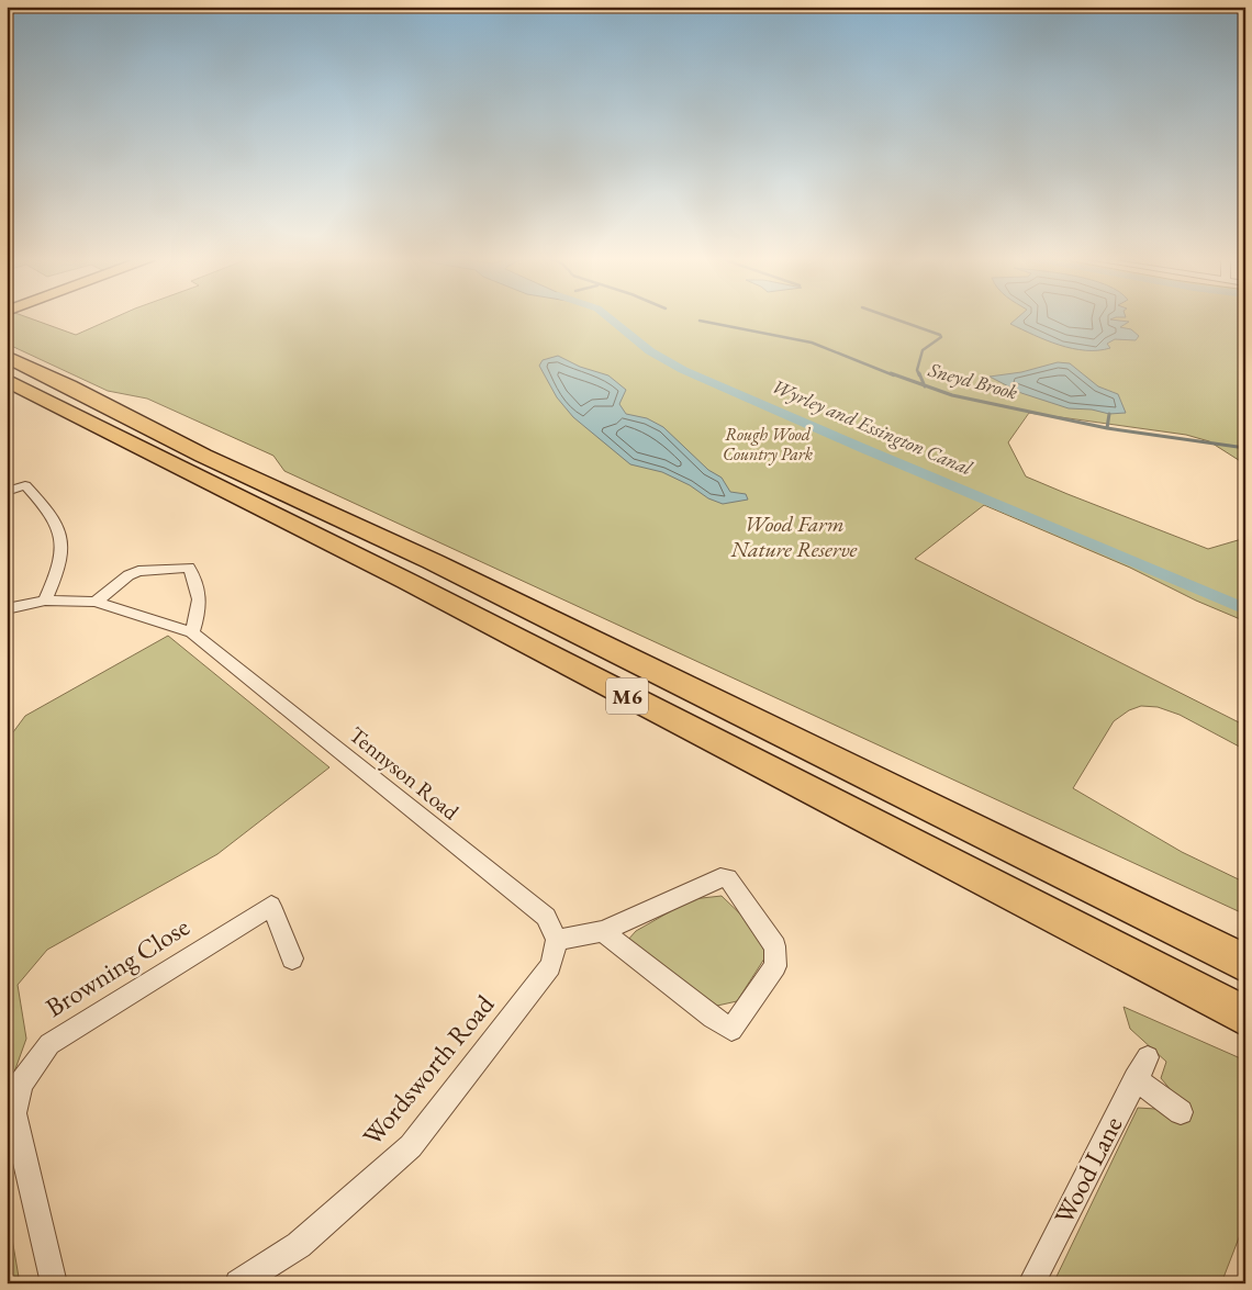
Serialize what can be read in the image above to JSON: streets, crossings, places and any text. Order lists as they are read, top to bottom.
{
  "streets": {
    "highway": ["M6"],
    "street": [
      "Tennyson Road",
      "Browning Close",
      "Wordsworth Road",
      "Wood Lane"
    ]
  },
  "crossings": [
    ["Tennyson Road", "Wordsworth Road"]
  ],
  "water": ["Sneyd Brook", "Wyrley and Essington Canal"],
  "parks": ["Rough Wood Country Park", "Wood Farm Nature Reserve"]
}
